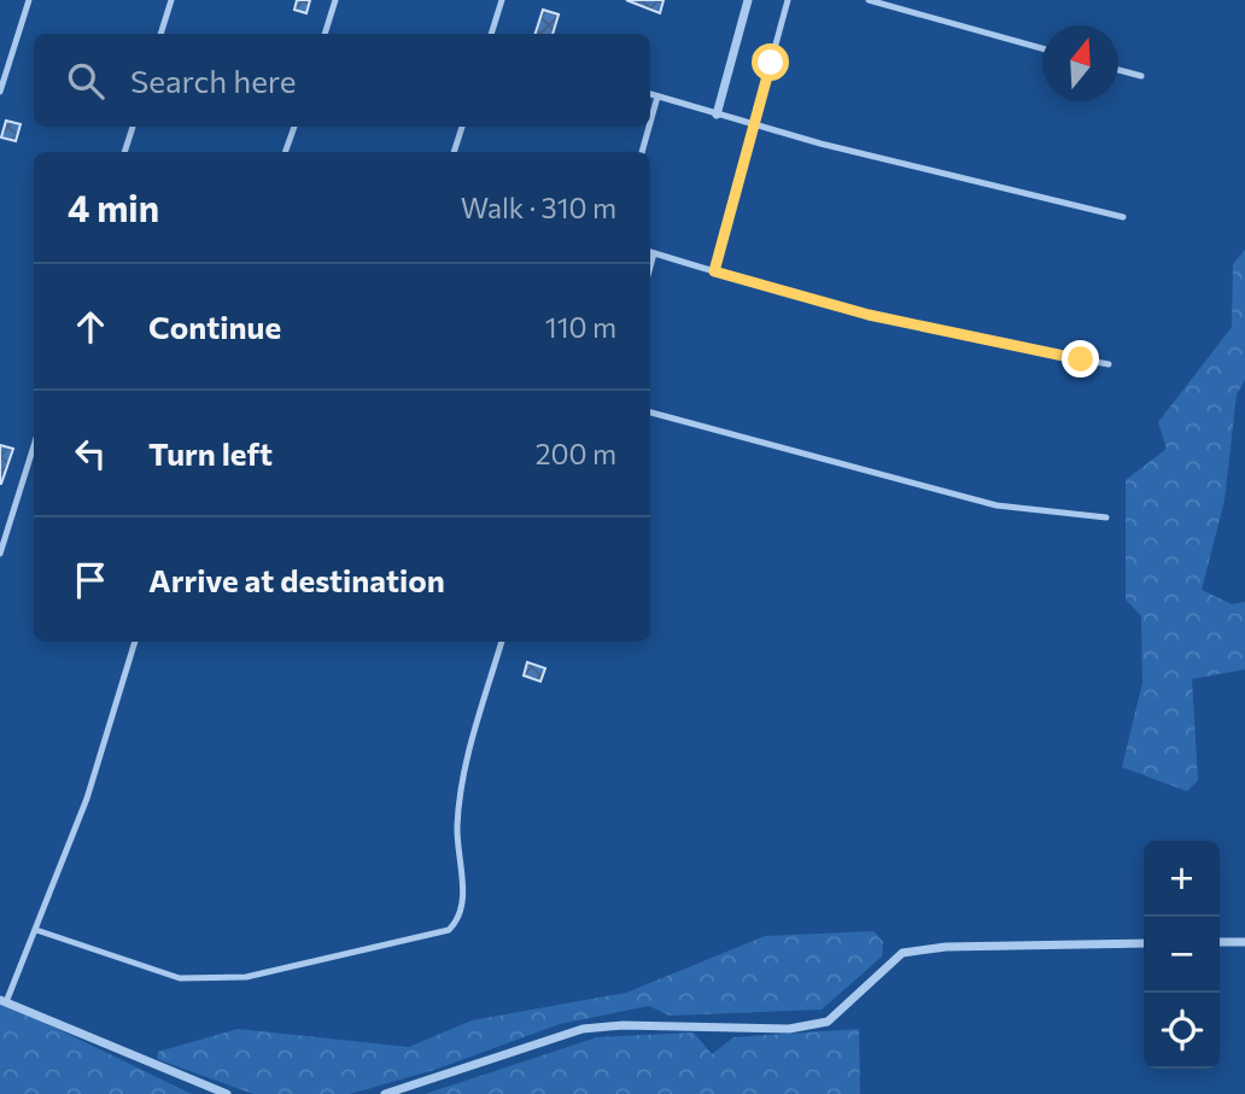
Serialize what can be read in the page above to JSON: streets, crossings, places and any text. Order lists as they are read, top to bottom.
{
  "north": "top",
  "page": {
    "search": "Search here",
    "heading": ["4 min", "Walk · 310 m"],
    "list": [
      ["Continue", "110 m"],
      ["Turn left", "200 m"],
      "Arrive at destination"
    ],
    "map_buttons": ["+", "−"]
  }
}
